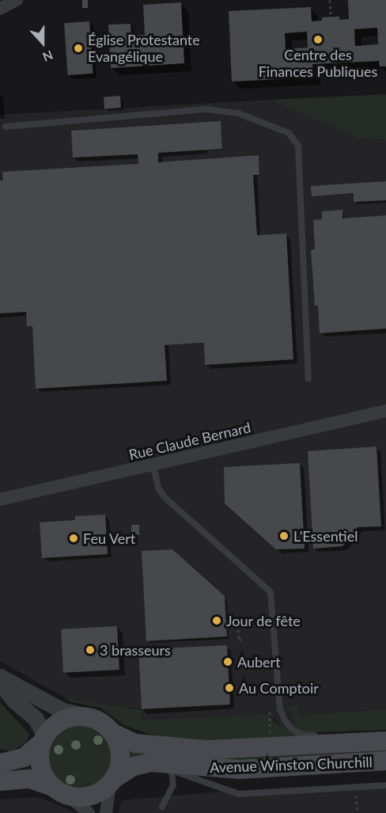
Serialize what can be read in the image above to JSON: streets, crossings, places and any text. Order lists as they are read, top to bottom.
{
  "streets": {
    "main road": ["Avenue Winston Churchill"],
    "street": ["Rue Claude Bernard"]
  },
  "places": [
    "Centre des Finances Publiques",
    "Église Protestante Evangélique",
    "L’Essentiel",
    "Feu Vert",
    "Jour de fête",
    "3 brasseurs",
    "Aubert",
    "Au Comptoir"
  ],
  "north": "bottom"
}
